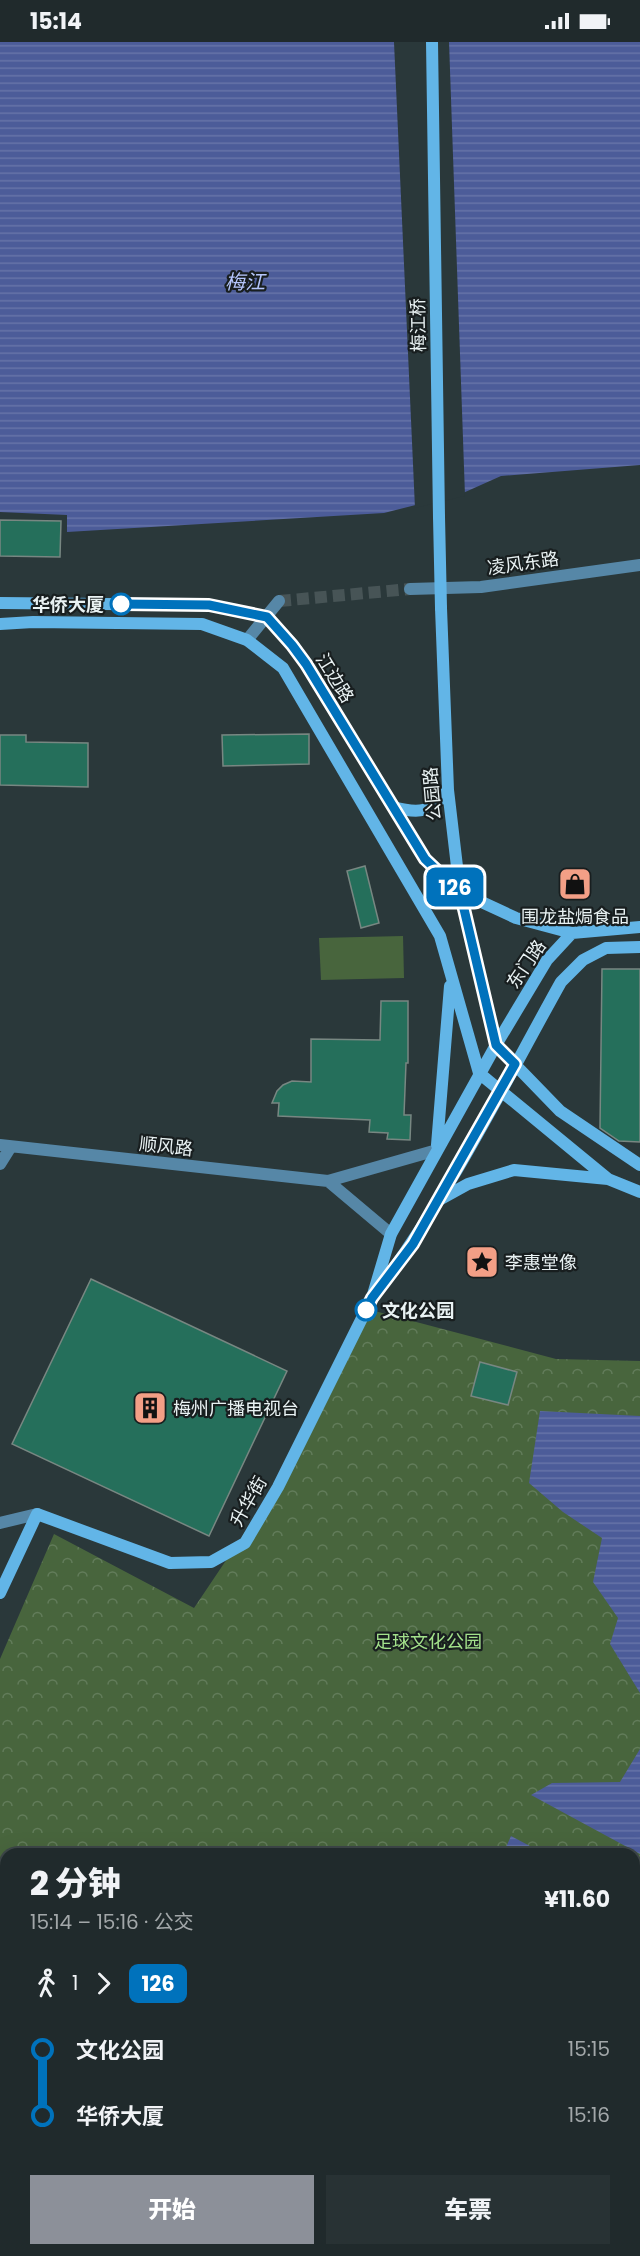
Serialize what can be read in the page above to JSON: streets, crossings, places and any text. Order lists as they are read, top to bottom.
{
  "streets": {
    "street": [
      "梅江桥",
      "凌风东路",
      "江边路",
      "公园路",
      "东门路",
      "顺风路",
      "升华街"
    ]
  },
  "crossings": [
    ["梅江桥", "公园路"],
    ["江边路", "公园路"],
    ["江边路", "东门路"],
    ["公园路", "东门路"],
    ["东门路", "升华街"],
    ["顺风路", "升华街"]
  ],
  "water": ["梅江"],
  "parks": ["足球文化公园"],
  "places": {
    "other": ["华侨大厦", "文化公园"],
    "shop": ["围龙盐焗食品"],
    "place": ["李惠堂像"],
    "building": ["梅州广播电视台"]
  },
  "lines": ["bus line 126"],
  "page": {
    "status": "15:14",
    "on_map": "126",
    "heading": ["2 分钟", "15:14 – 15:16 · 公交", "¥11.60"],
    "legs": ["1", "126"],
    "list": [
      {
        "name": "文化公园",
        "value": "15:15"
      },
      {
        "name": "华侨大厦",
        "value": "15:16"
      }
    ],
    "buttons": ["开始", "车票"]
  }
}
